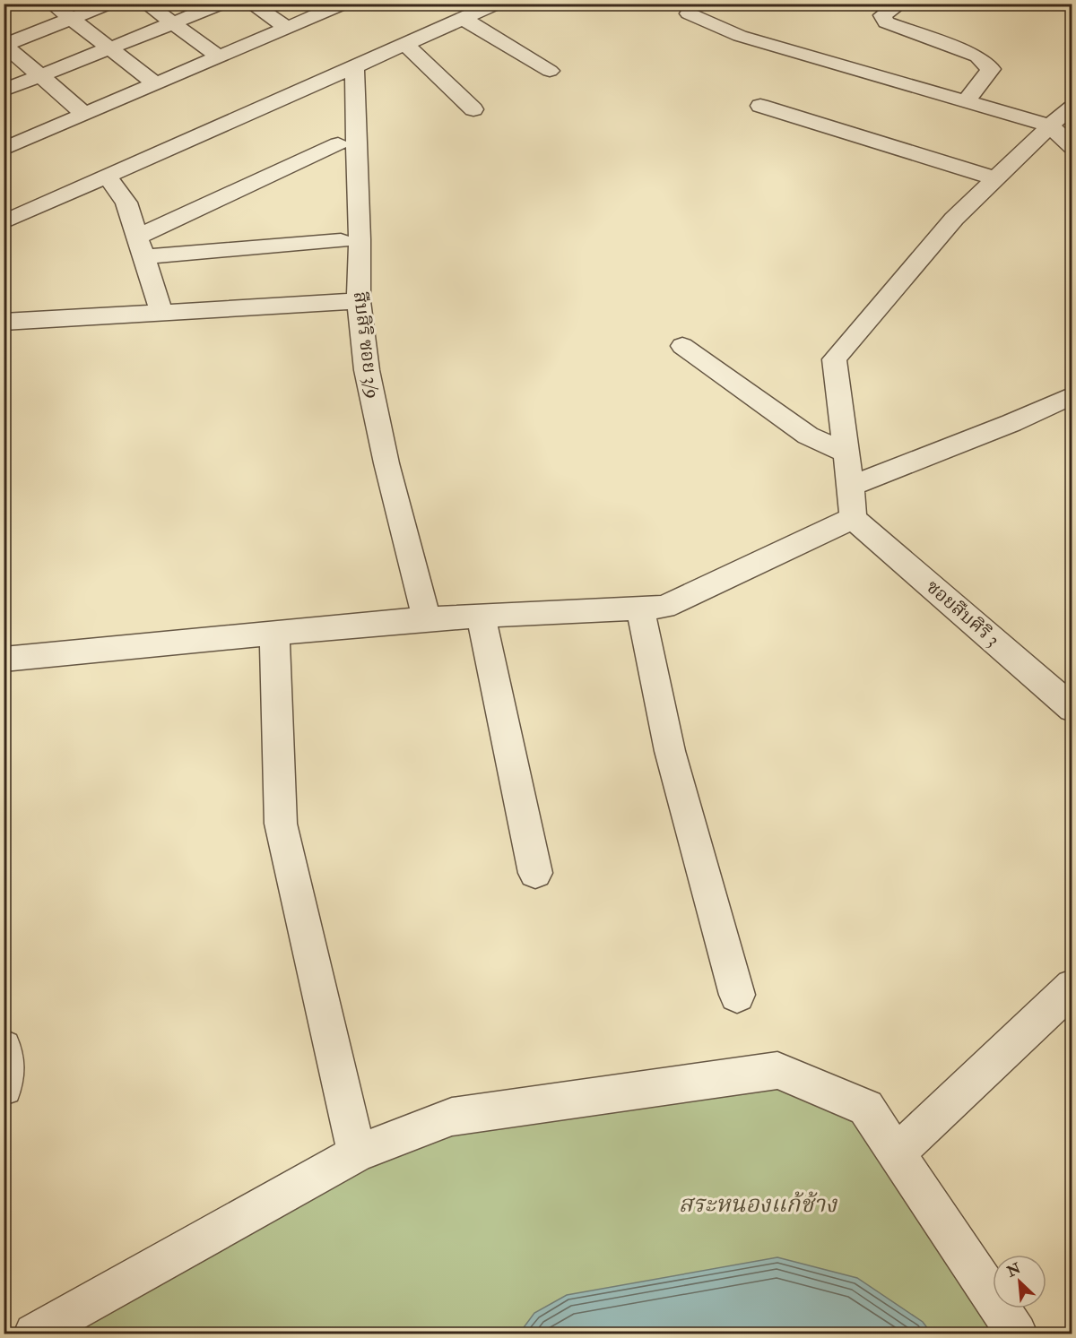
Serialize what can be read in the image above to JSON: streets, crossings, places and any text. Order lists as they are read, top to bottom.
{
  "streets": {
    "street": ["สืบสิริ ซอย 3/9", "ซอยสืบศิริ 3"]
  },
  "parks": ["สระหนองแก้ช้าง"],
  "north": "top left"
}
